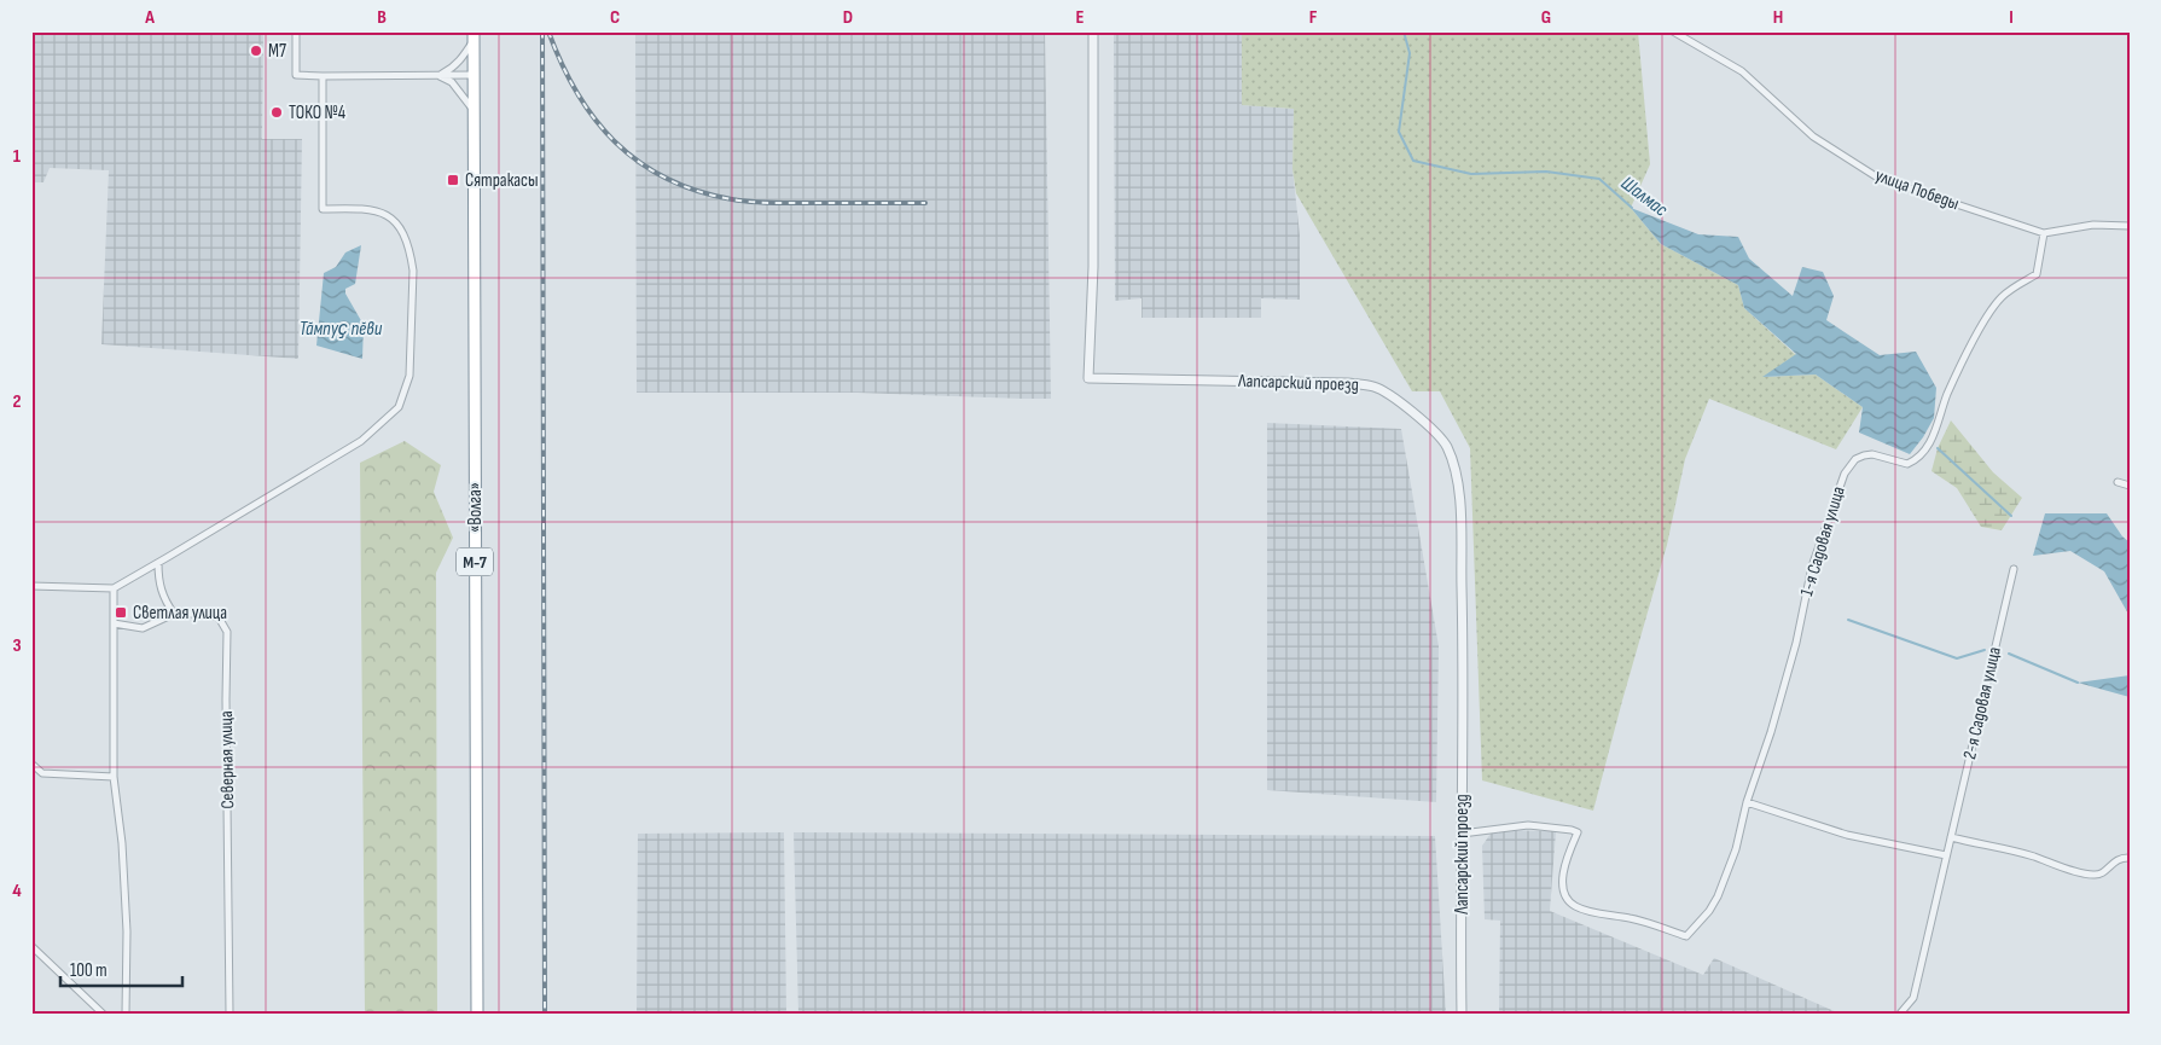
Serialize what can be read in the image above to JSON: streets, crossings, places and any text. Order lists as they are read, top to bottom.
{
  "streets": {
    "highway": ["«Волга»", "М-7"],
    "street": [
      "улица Победы",
      "Лапсарский проезд",
      "1-я Садовая улица",
      "2-я Садовая улица",
      "Северная улица"
    ]
  },
  "crossings": [
    ["улица Победы", "1-я Садовая улица"],
    ["Лапсарский проезд", "1-я Садовая улица"]
  ],
  "water": ["Шалмас", "Тӑмпуҫ пӗви"],
  "places": {
    "other": ["М7", "ТОКО №4"],
    "transit": ["Сятракасы", "Светлая улица"]
  },
  "scale_bar": "100 m",
  "grid": {
    "columns": [
      "A",
      "B",
      "C",
      "D",
      "E",
      "F",
      "G",
      "H",
      "I"
    ],
    "rows": [
      "1",
      "2",
      "3",
      "4"
    ]
  }
}
